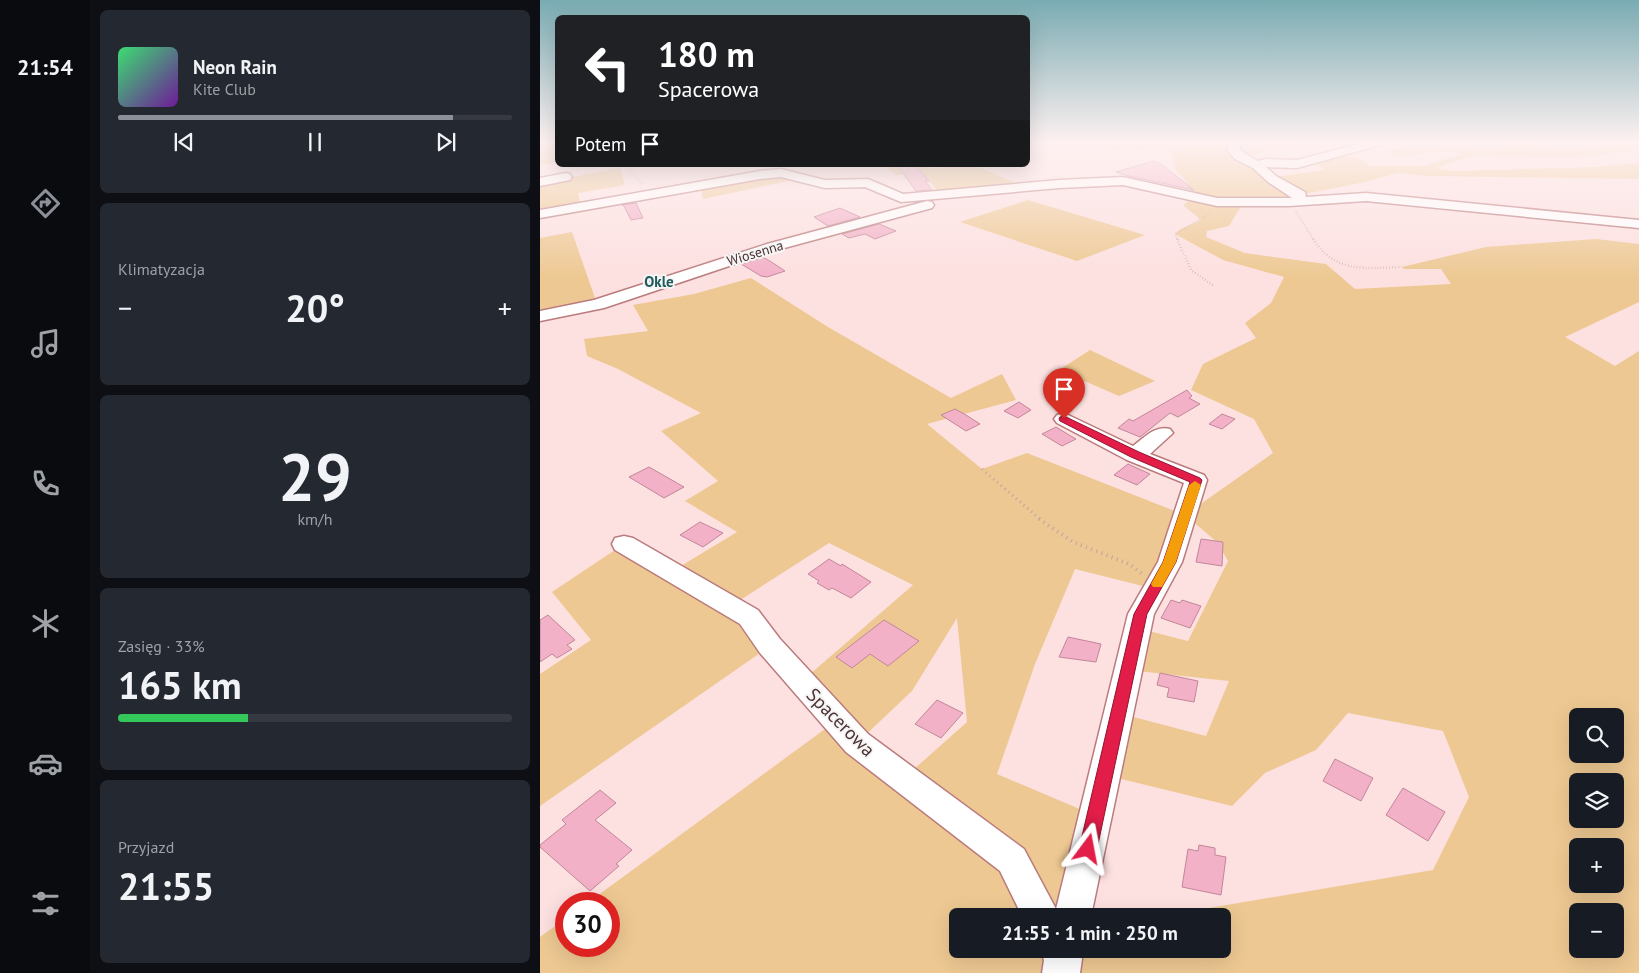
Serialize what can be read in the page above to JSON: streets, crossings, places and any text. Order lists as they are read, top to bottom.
{
  "streets": {
    "street": ["Wiosenna", "Spacerowa"]
  },
  "districts": ["Okle"],
  "page": {
    "tabs": "21:54",
    "turn": ["180 m", "Spacerowa"],
    "song": ["Neon Rain", "Kite Club"],
    "then": "Potem",
    "tile": [
      "Klimatyzacja",
      ["29", "km/h"],
      ["Zasięg · 33%", "165 km"],
      ["Przyjazd", "21:55"]
    ],
    "heat": ["−", "20°", "+"],
    "map_buttons": ["+", "−"],
    "limit": "30",
    "trip": "21:55 · 1 min · 250 m"
  }
}
